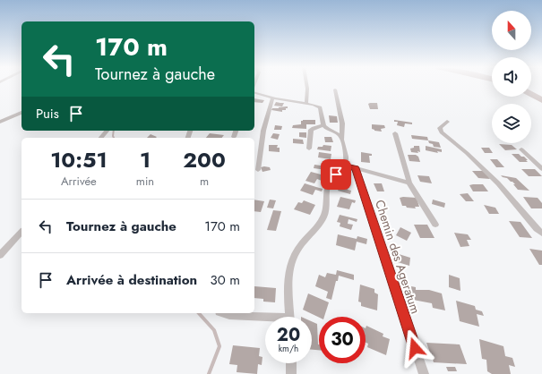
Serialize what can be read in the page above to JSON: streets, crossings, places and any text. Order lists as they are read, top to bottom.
{
  "streets": {
    "street": ["Chemin des Ageratum"]
  },
  "north": "top",
  "page": {
    "turn": ["170 m", "Tournez à gauche"],
    "then": "Puis",
    "eta": [
      "10:51",
      "Arrivée",
      "1",
      "min",
      "200",
      "m"
    ],
    "list": [
      {
        "name": "Tournez à gauche",
        "value": "170 m"
      },
      {
        "name": "Arrivée à destination",
        "value": "30 m"
      }
    ],
    "speed": "20 km/h",
    "limit": "30"
  }
}
